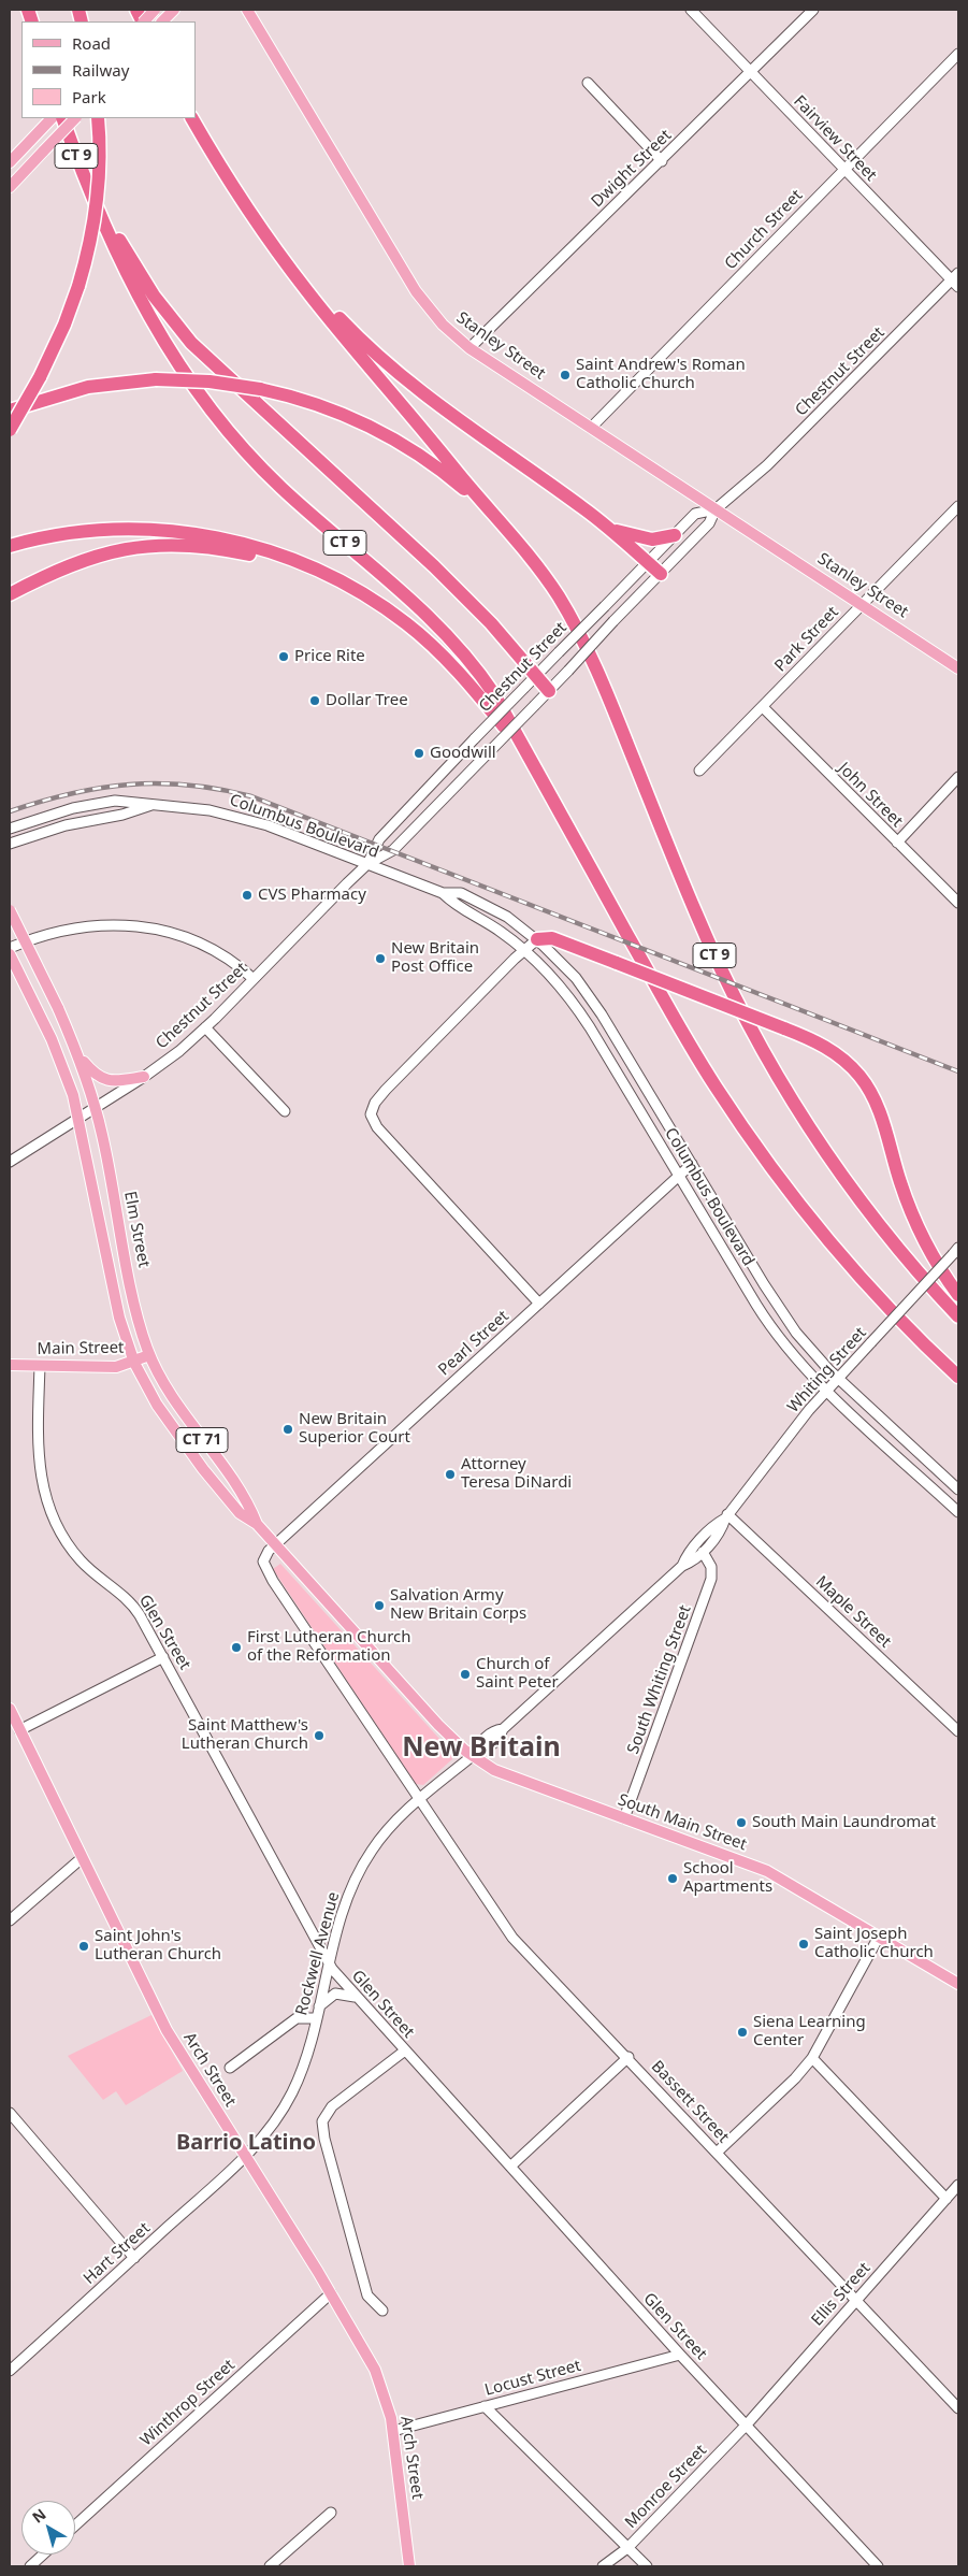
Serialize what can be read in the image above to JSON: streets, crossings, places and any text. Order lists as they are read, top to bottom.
{
  "streets": {
    "highway": ["CT 9"],
    "main road": [
      "Stanley Street",
      "Elm Street",
      "Main Street",
      "CT 71",
      "South Main Street",
      "Arch Street"
    ],
    "street": [
      "Fairview Street",
      "Dwight Street",
      "Church Street",
      "Chestnut Street",
      "Park Street",
      "John Street",
      "Columbus Boulevard",
      "Pearl Street",
      "Whiting Street",
      "Maple Street",
      "Glen Street",
      "South Whiting Street",
      "Rockwell Avenue",
      "Bassett Street",
      "Hart Street",
      "Ellis Street",
      "Locust Street",
      "Winthrop Street",
      "Monroe Street"
    ]
  },
  "crossings": [
    ["Fairview Street", "Dwight Street"],
    ["Fairview Street", "Church Street"],
    ["Fairview Street", "Chestnut Street"],
    ["Dwight Street", "Stanley Street"],
    ["Church Street", "Stanley Street"],
    ["Stanley Street", "Chestnut Street"],
    ["Stanley Street", "Park Street"],
    ["Chestnut Street", "Columbus Boulevard"],
    ["Chestnut Street", "Elm Street"],
    ["Chestnut Street", "CT 71"],
    ["Park Street", "John Street"],
    ["Columbus Boulevard", "Pearl Street"],
    ["Columbus Boulevard", "Whiting Street"],
    ["Elm Street", "Main Street"],
    ["Elm Street", "CT 71"],
    ["Pearl Street", "CT 71"],
    ["Pearl Street", "Bassett Street"],
    ["Main Street", "CT 71"],
    ["Main Street", "Glen Street"],
    ["Whiting Street", "CT 71"],
    ["Whiting Street", "Maple Street"],
    ["Whiting Street", "South Whiting Street"],
    ["Whiting Street", "South Main Street"],
    ["Whiting Street", "Rockwell Avenue"],
    ["CT 71", "South Main Street"],
    ["CT 71", "Rockwell Avenue"],
    ["CT 71", "Bassett Street"],
    ["Glen Street", "Rockwell Avenue"],
    ["Glen Street", "Ellis Street"],
    ["Glen Street", "Locust Street"],
    ["Glen Street", "Monroe Street"],
    ["South Whiting Street", "South Main Street"],
    ["South Main Street", "Rockwell Avenue"],
    ["Rockwell Avenue", "Arch Street"],
    ["Rockwell Avenue", "Bassett Street"],
    ["Rockwell Avenue", "Hart Street"],
    ["Arch Street", "Hart Street"],
    ["Arch Street", "Locust Street"],
    ["Arch Street", "Winthrop Street"],
    ["Bassett Street", "Ellis Street"],
    ["Ellis Street", "Monroe Street"]
  ],
  "districts": ["New Britain", "Barrio Latino"],
  "places": [
    "Saint Andrew's Roman Catholic Church",
    "Price Rite",
    "Dollar Tree",
    "Goodwill",
    "CVS Pharmacy",
    "New Britain Post Office",
    "New Britain Superior Court",
    "Attorney Teresa DiNardi",
    "Salvation Army New Britain Corps",
    "First Lutheran Church of the Reformation",
    "Church of Saint Peter",
    "Saint Matthew's Lutheran Church",
    "South Main Laundromat",
    "School Apartments",
    "Saint Joseph Catholic Church",
    "Saint John's Lutheran Church",
    "Siena Learning Center"
  ],
  "legend": ["Road", "Railway", "Park"],
  "north": "top left"
}
